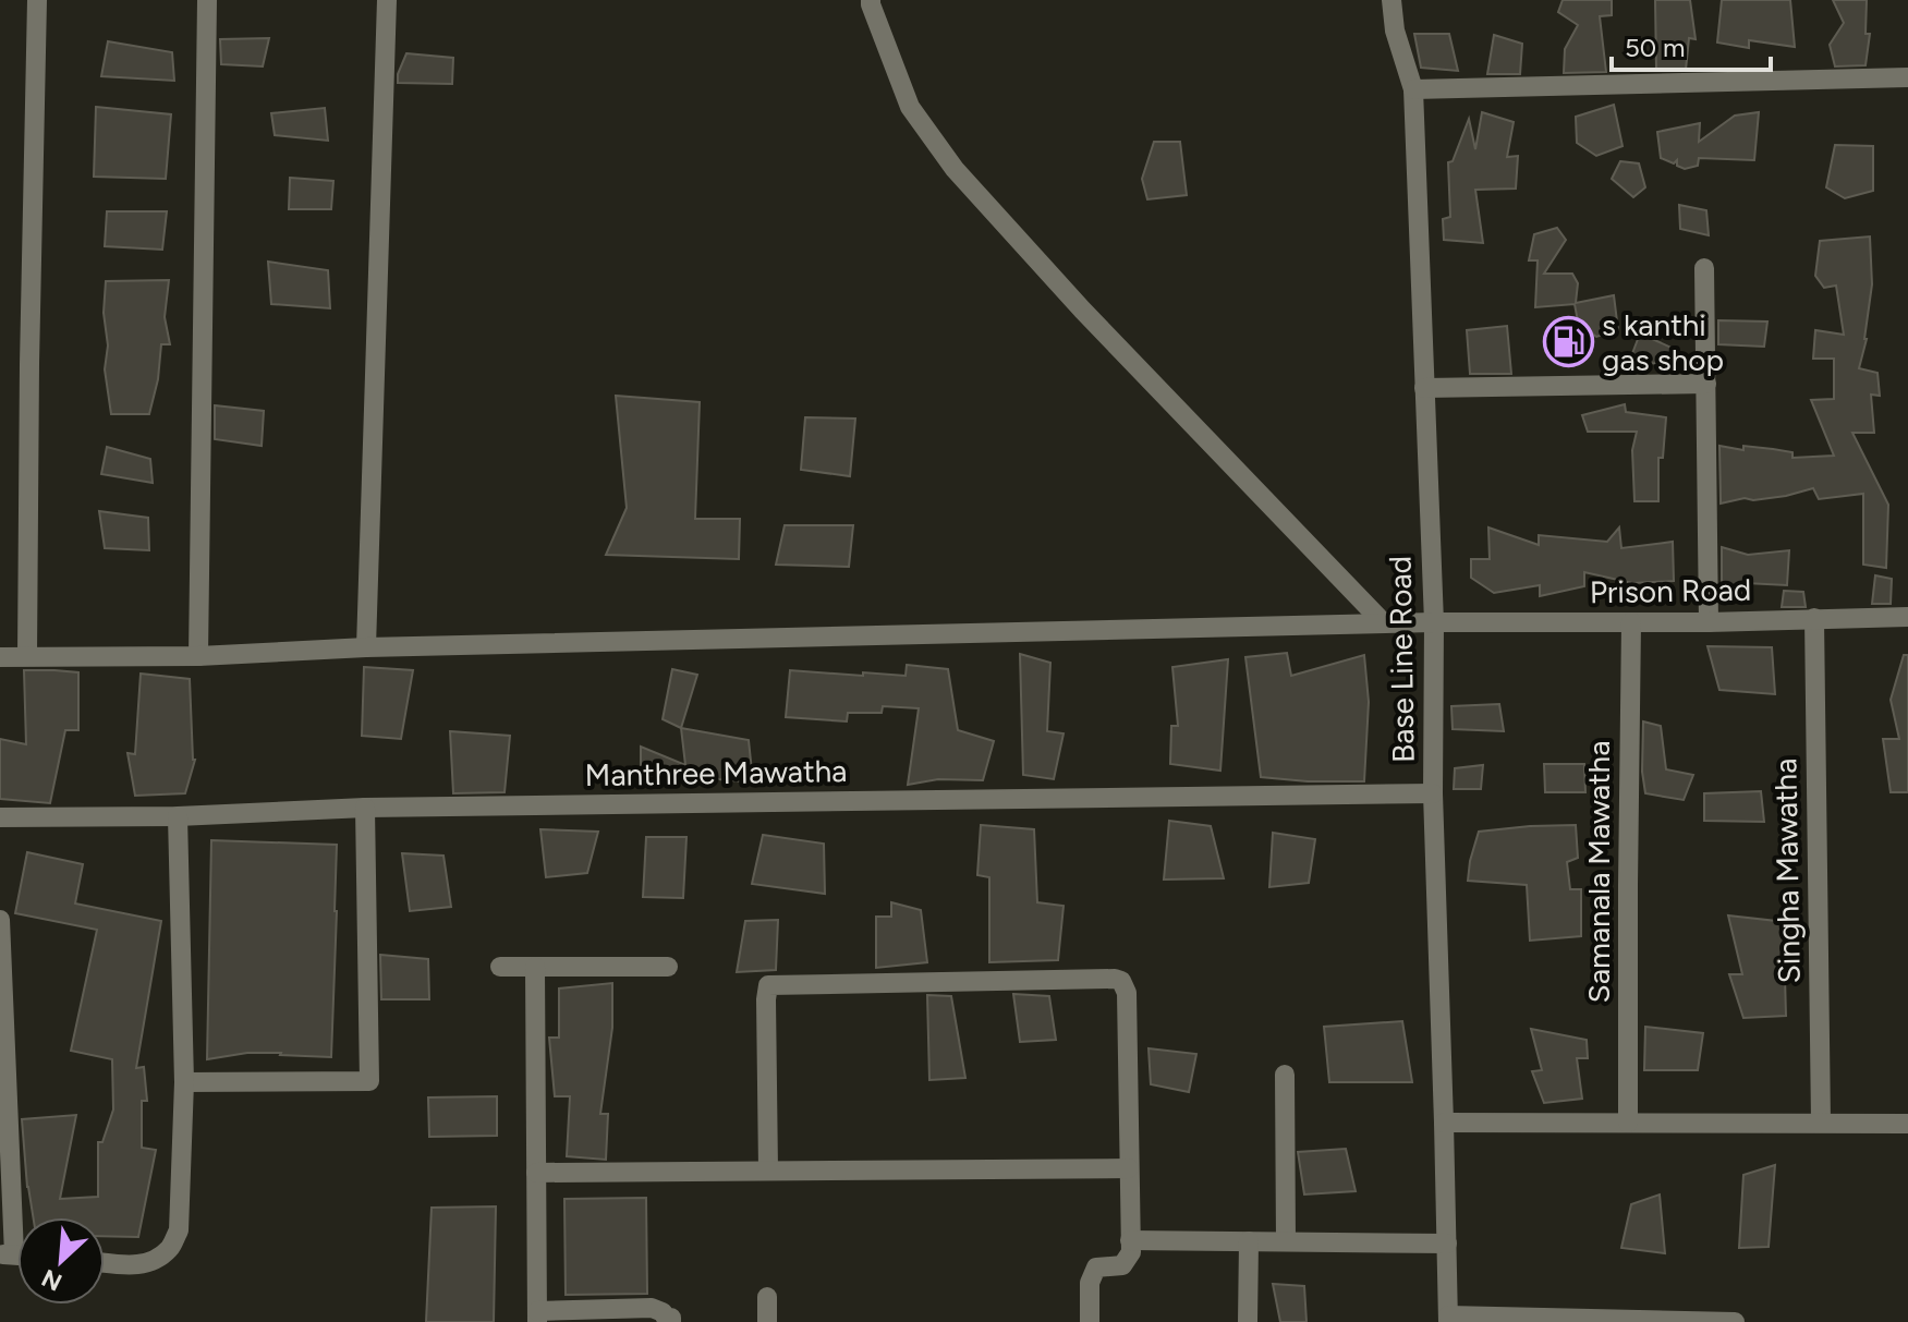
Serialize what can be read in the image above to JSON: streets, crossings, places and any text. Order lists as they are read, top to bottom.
{
  "streets": {
    "street": [
      "Prison Road",
      "Base Line Road",
      "Manthree Mawatha",
      "Singha Mawatha",
      "Samanala Mawatha"
    ]
  },
  "crossings": [
    ["Prison Road", "Base Line Road"],
    ["Prison Road", "Singha Mawatha"],
    ["Prison Road", "Samanala Mawatha"],
    ["Base Line Road", "Manthree Mawatha"]
  ],
  "places": {
    "fuel station": ["s kanthi gas shop"]
  },
  "scale_bar": "50 m",
  "north": "bottom left"
}
